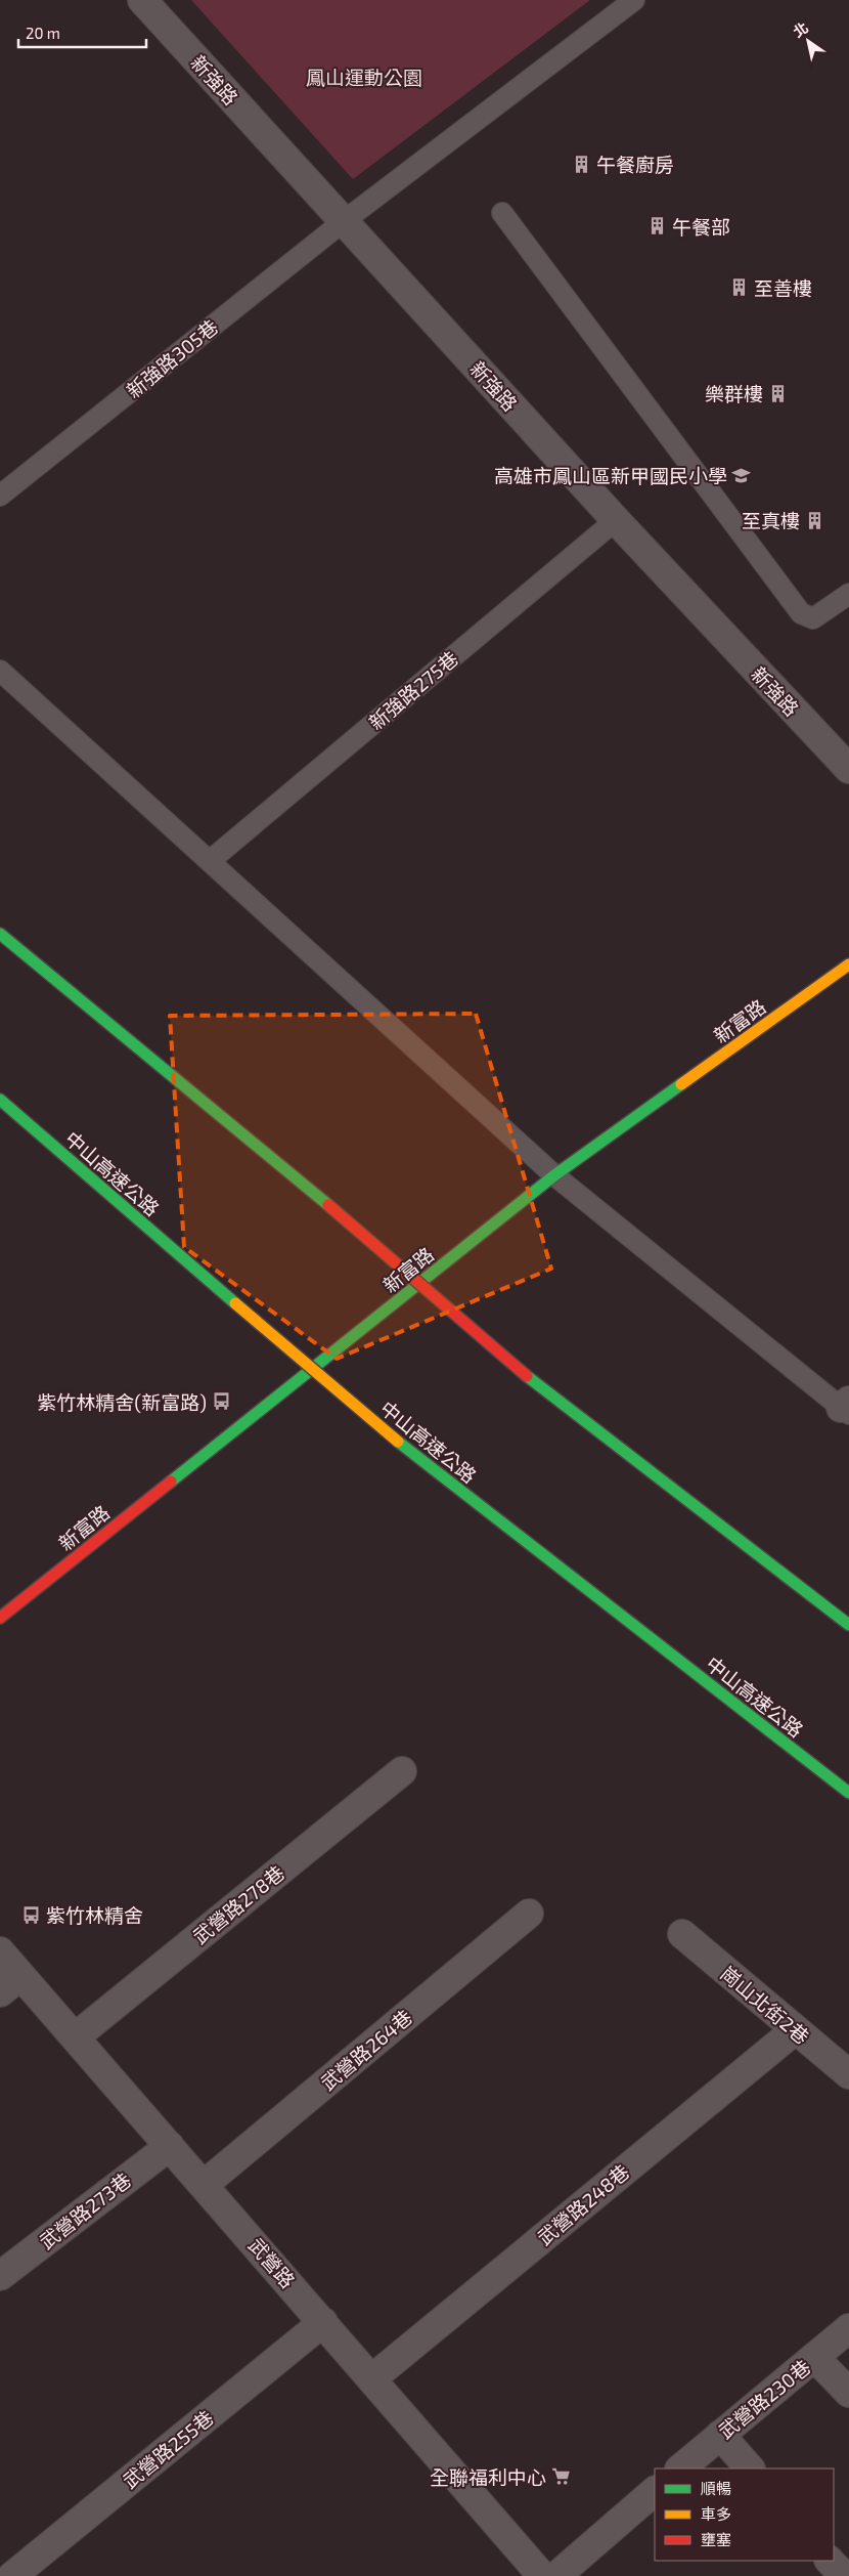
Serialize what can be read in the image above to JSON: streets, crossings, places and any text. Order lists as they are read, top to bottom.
{
  "streets": {
    "main road": ["新富路", "中山高速公路"],
    "street": [
      "新強路",
      "武營路278巷",
      "崗山北街2巷",
      "武營路264巷",
      "武營路248巷",
      "武營路273巷",
      "武營路",
      "武營路230巷",
      "武營路255巷"
    ],
    "lane": ["新強路305巷", "新強路275巷"]
  },
  "crossings": [
    ["新強路", "新強路305巷"],
    ["新強路", "新強路275巷"],
    ["武營路278巷", "武營路"],
    ["崗山北街2巷", "武營路248巷"],
    ["武營路264巷", "武營路"],
    ["武營路248巷", "武營路"],
    ["武營路273巷", "武營路"],
    ["武營路", "武營路255巷"]
  ],
  "parks": ["鳳山運動公園"],
  "places": {
    "building": [
      "午餐廚房",
      "午餐部",
      "至善樓",
      "樂群樓",
      "至真樓"
    ],
    "school or university": ["高雄市鳳山區新甲國民小學"],
    "bus stop": ["紫竹林精舍(新富路)", "紫竹林精舍"],
    "supermarket": ["全聯福利中心"]
  },
  "legend": ["順暢", "車多", "壅塞"],
  "scale_bar": "20 m",
  "north": "top left"
}
